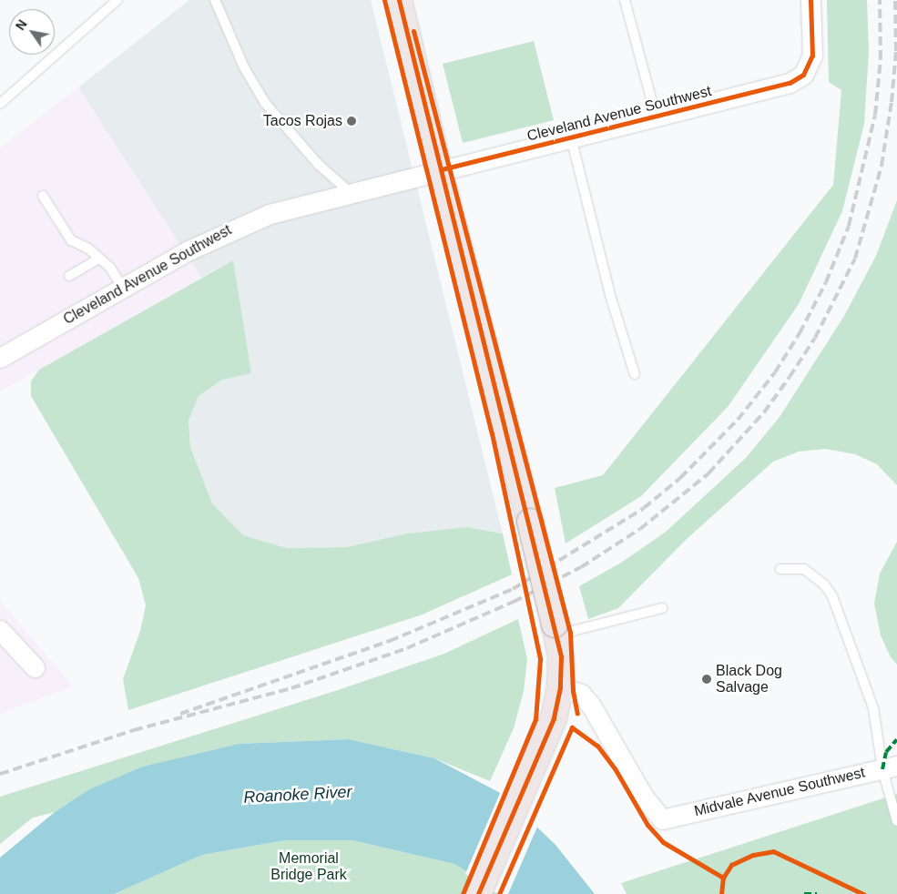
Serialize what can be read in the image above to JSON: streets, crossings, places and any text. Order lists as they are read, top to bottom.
{
  "streets": {
    "street": ["Cleveland Avenue Southwest", "Midvale Avenue Southwest"]
  },
  "water": ["Roanoke River"],
  "parks": ["Memorial Bridge Park"],
  "places": ["Tacos Rojas", "Black Dog Salvage"],
  "north": "top left"
}
